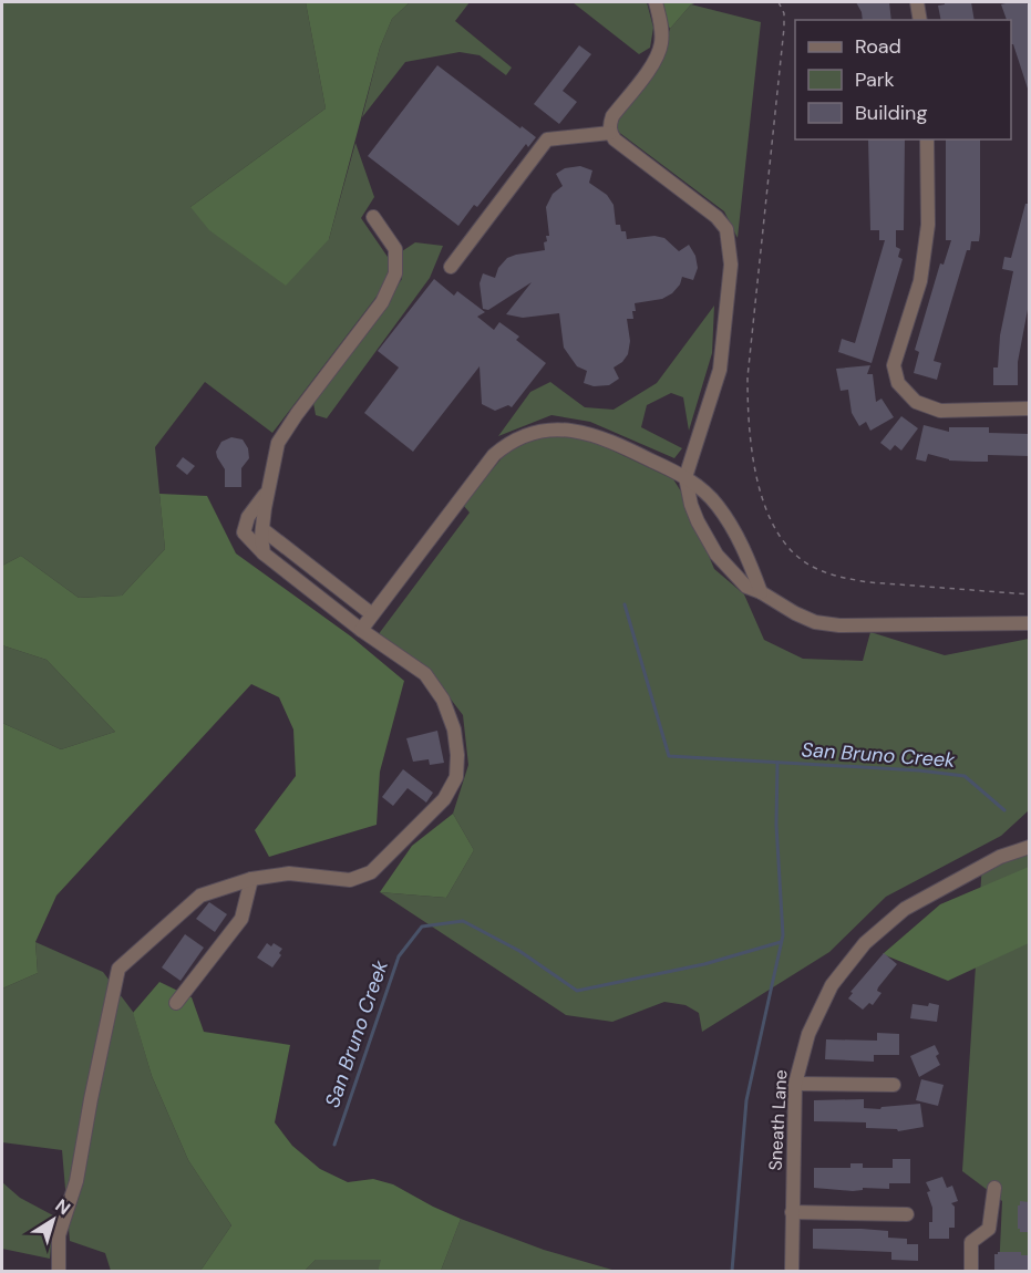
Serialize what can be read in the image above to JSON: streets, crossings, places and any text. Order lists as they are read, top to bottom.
{
  "streets": {
    "street": ["Sneath Lane"]
  },
  "water": ["San Bruno Creek"],
  "legend": ["Road", "Park", "Building"],
  "north": "top right"
}
